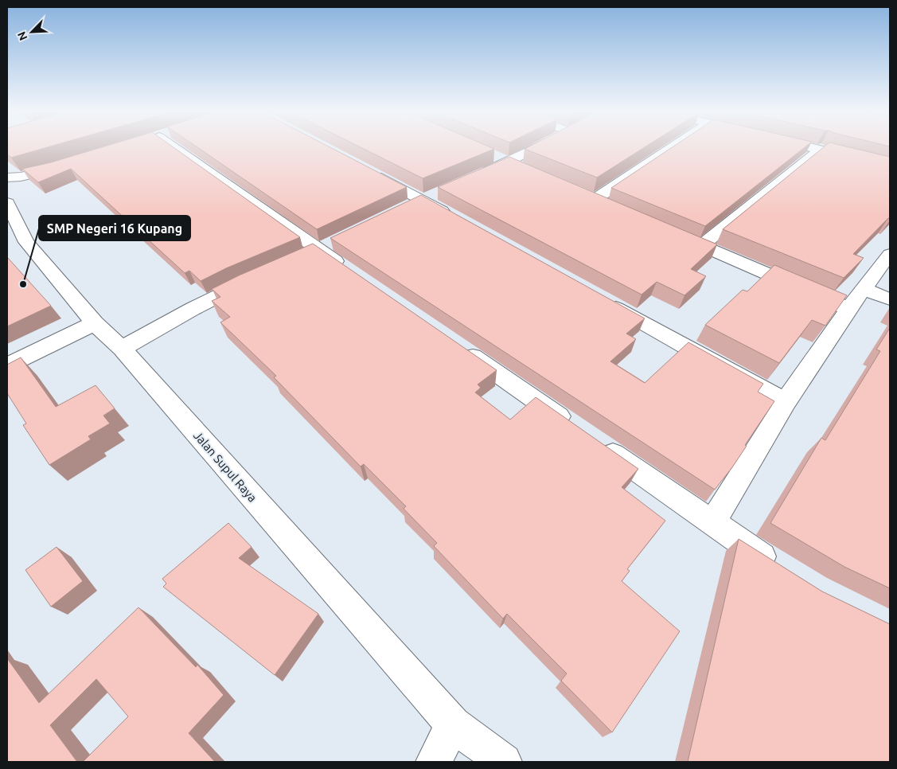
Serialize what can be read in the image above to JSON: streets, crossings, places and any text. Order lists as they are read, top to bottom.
{
  "streets": {
    "street": ["Jalan Supul Raya"]
  },
  "places": ["SMP Negeri 16 Kupang"],
  "north": "bottom left"
}
